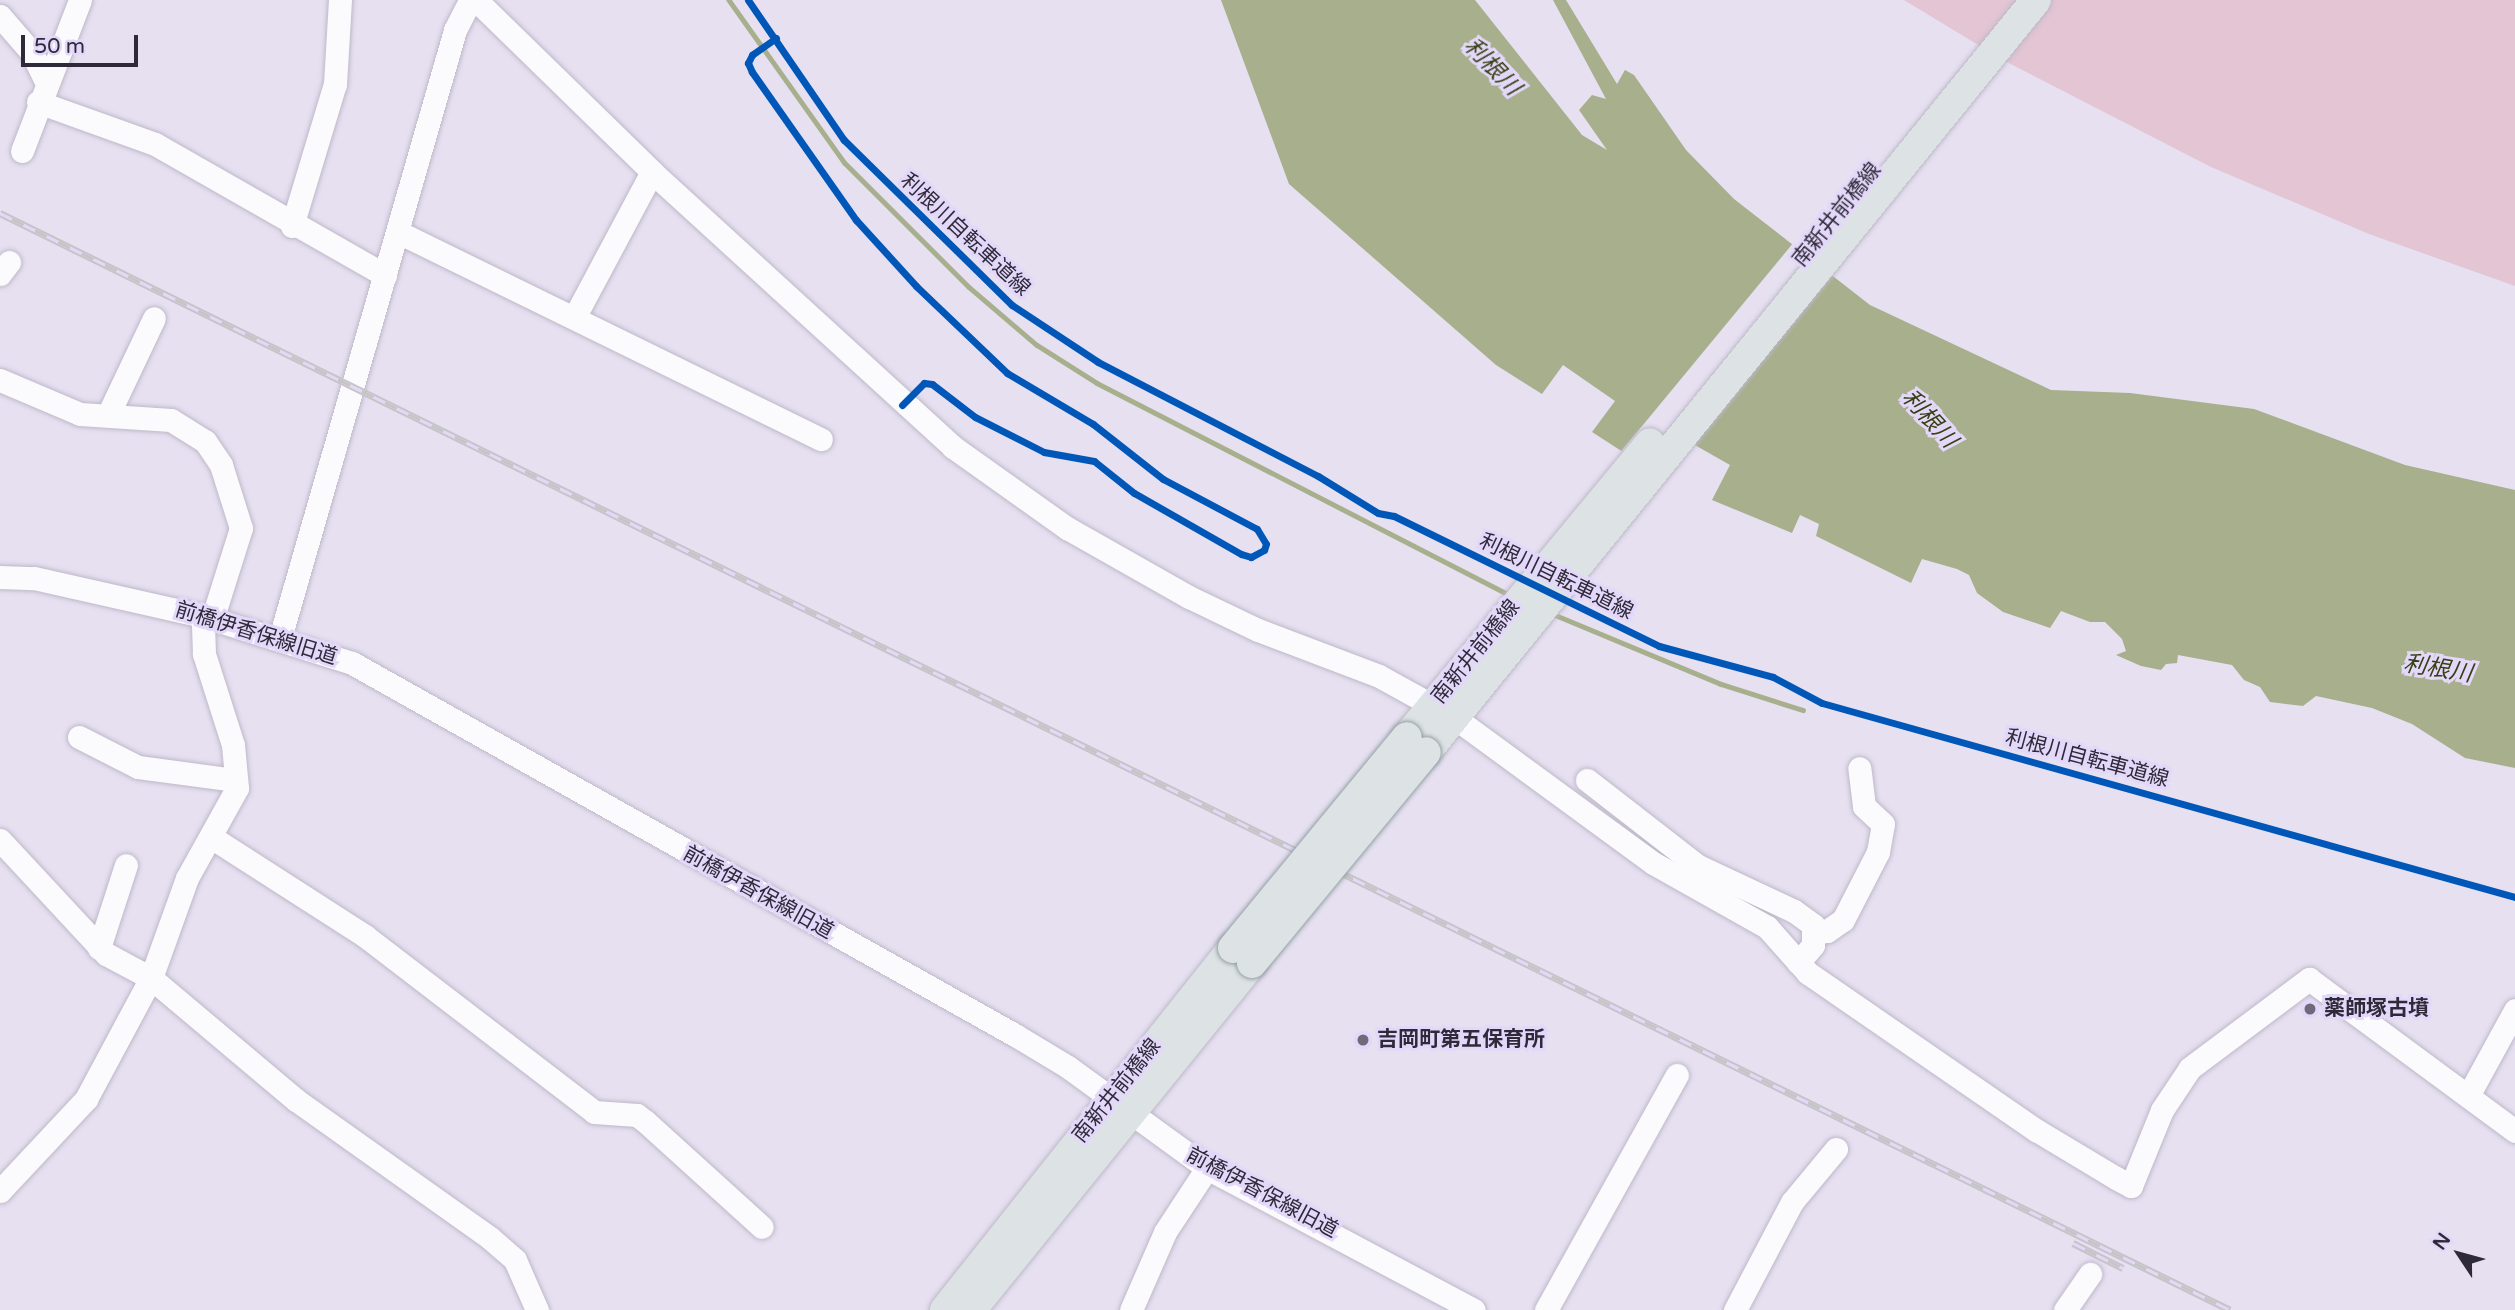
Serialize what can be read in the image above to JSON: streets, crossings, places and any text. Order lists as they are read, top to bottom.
{
  "streets": {
    "main road": ["南新井前橋線"],
    "street": ["前橋伊香保線旧道"],
    "cycle path": ["利根川自転車道線"]
  },
  "crossings": [
    ["南新井前橋線", "前橋伊香保線旧道"]
  ],
  "water": ["利根川"],
  "places": ["薬師塚古墳", "吉岡町第五保育所"],
  "scale_bar": "50 m",
  "north": "top left"
}
